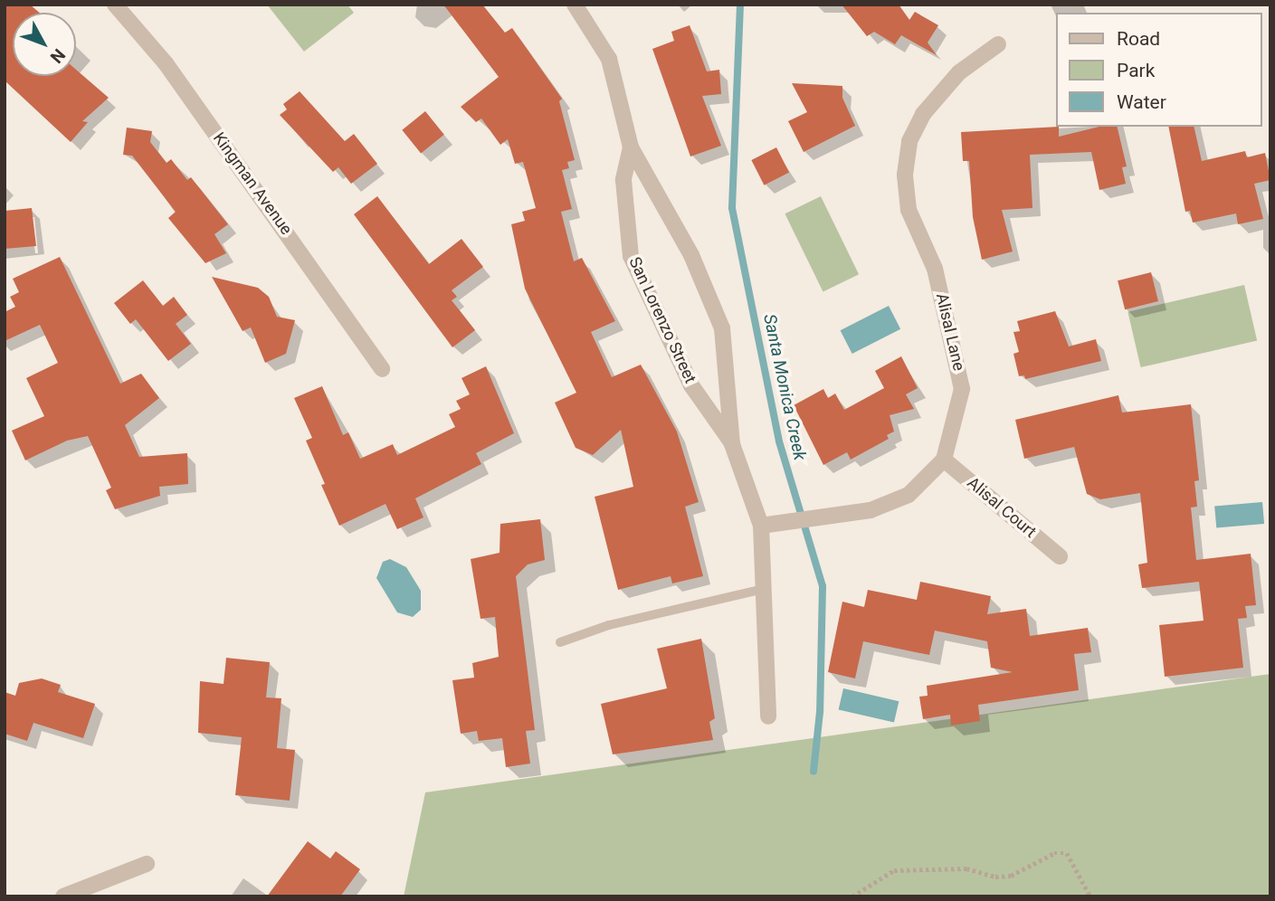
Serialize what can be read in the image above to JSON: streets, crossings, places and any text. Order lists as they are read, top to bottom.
{
  "streets": {
    "street": [
      "Kingman Avenue",
      "San Lorenzo Street",
      "Alisal Lane",
      "Alisal Court"
    ]
  },
  "crossings": [
    ["Alisal Lane", "Alisal Court"]
  ],
  "water": ["Santa Monica Creek"],
  "legend": ["Road", "Park", "Water"],
  "north": "bottom right"
}
